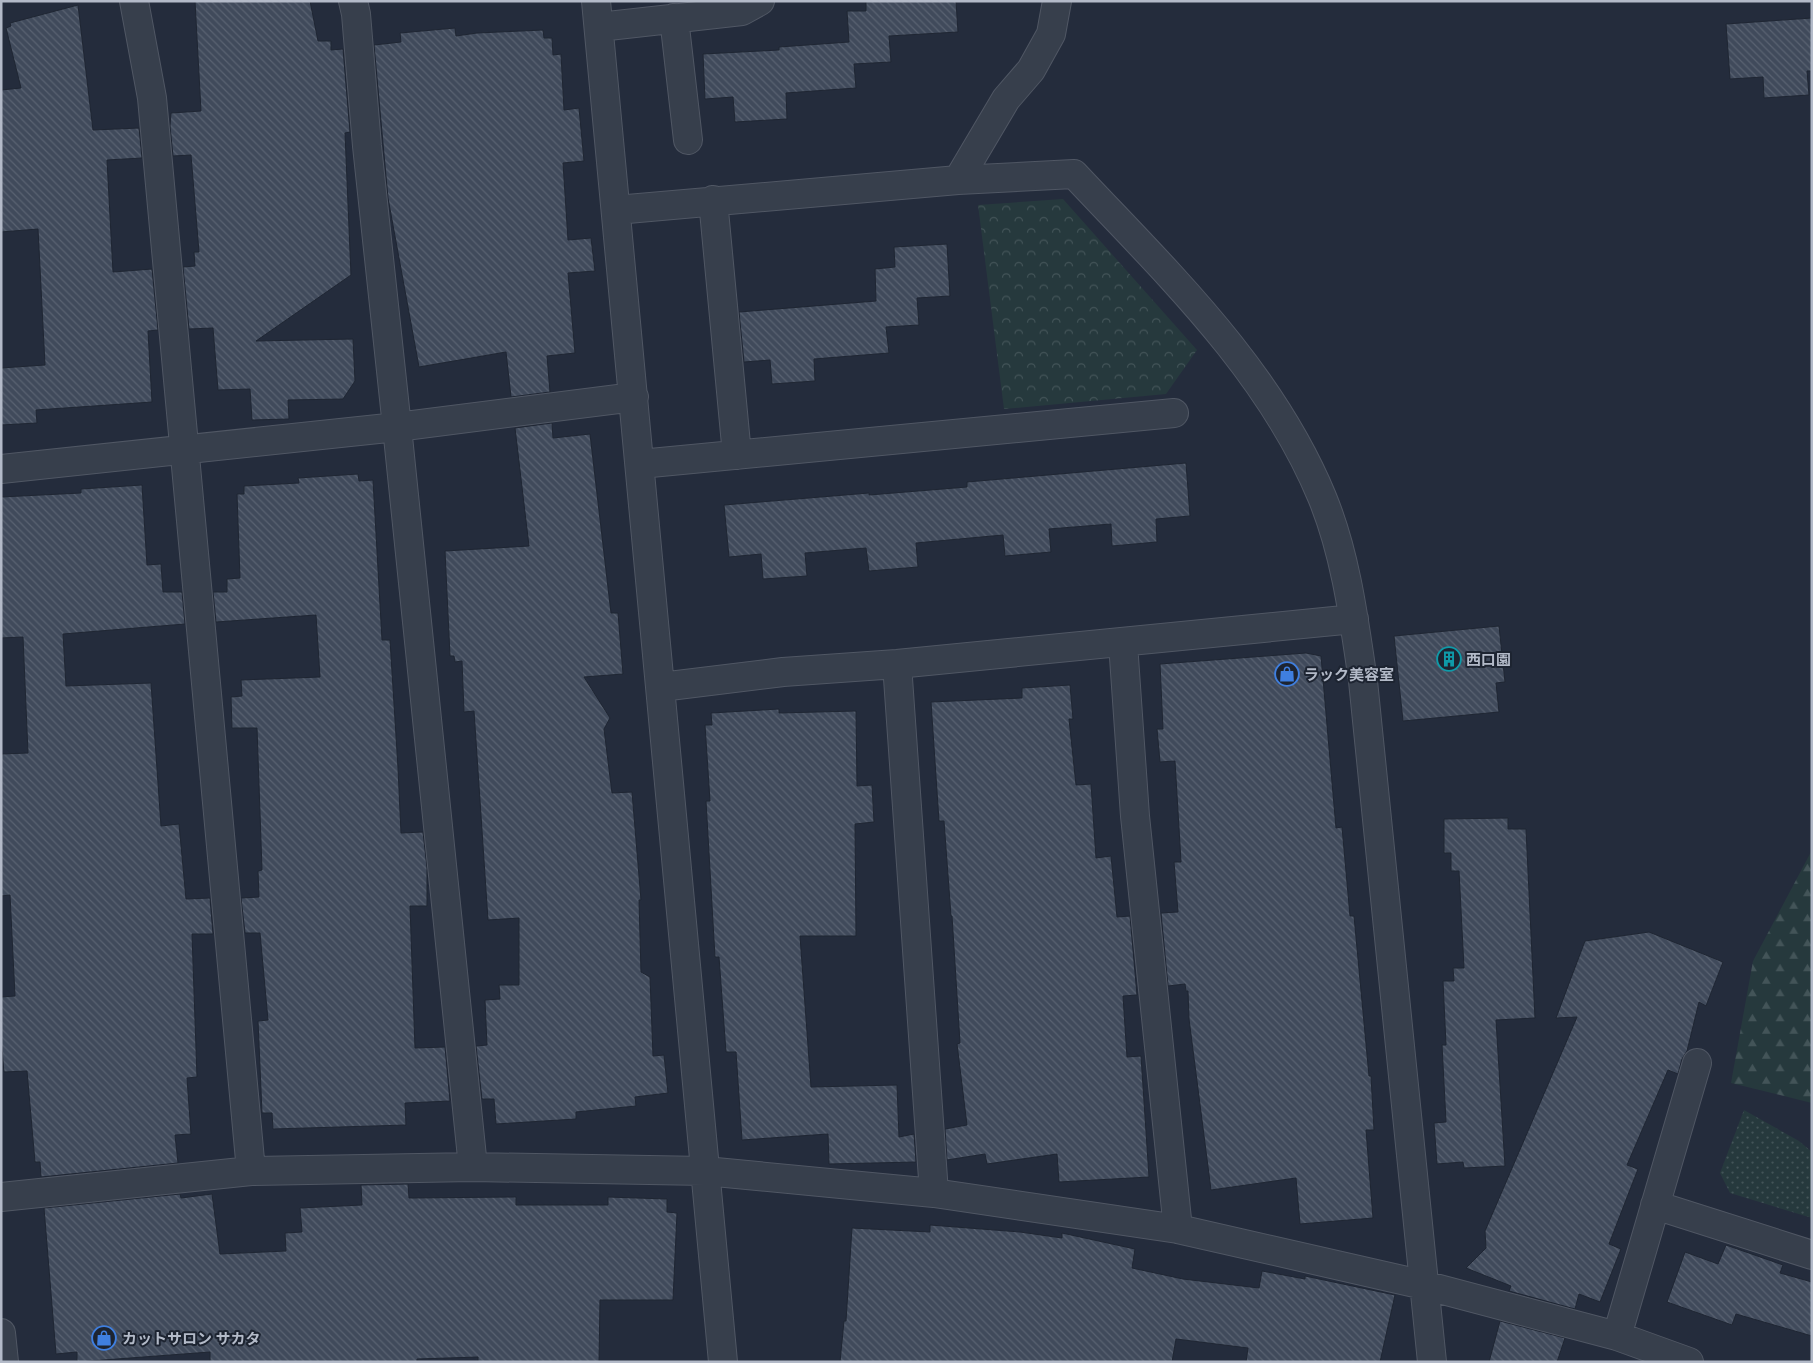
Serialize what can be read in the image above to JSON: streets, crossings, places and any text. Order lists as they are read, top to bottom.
{
  "places": {
    "building": ["西口園"],
    "shop": ["ラック美容室", "カットサロン サカタ"]
  }
}
